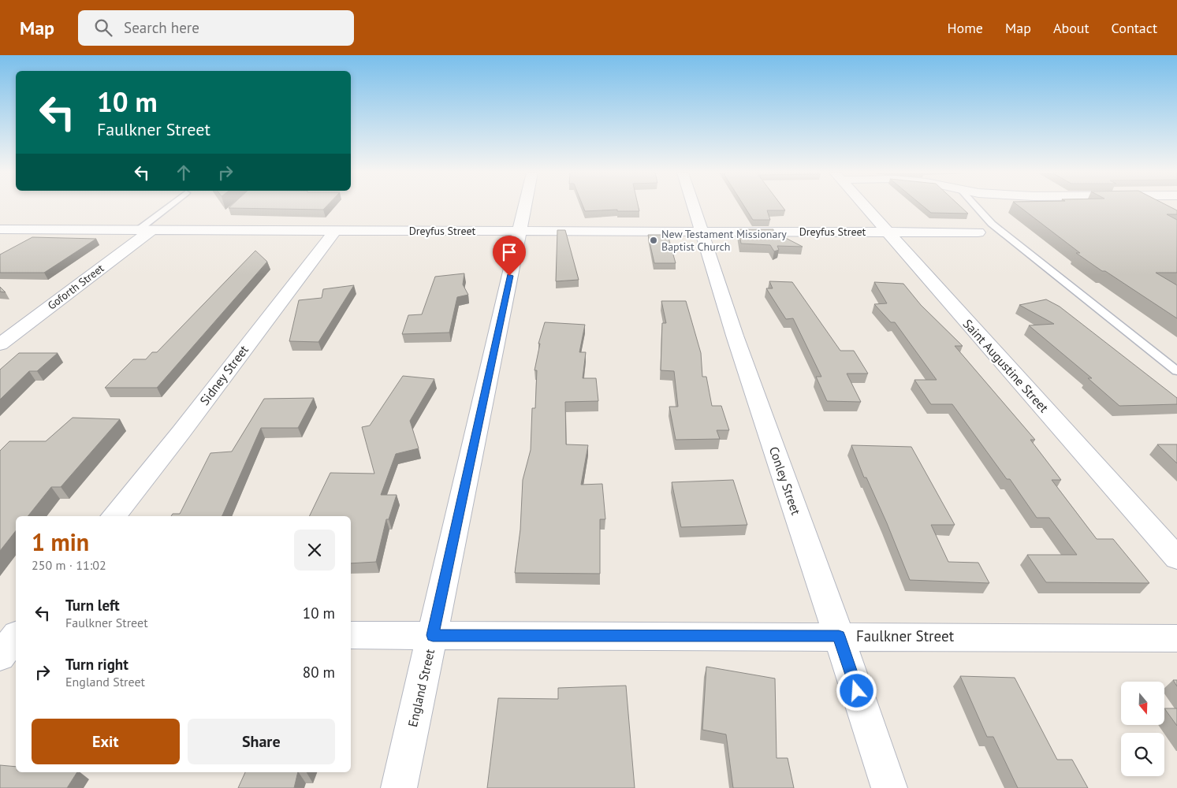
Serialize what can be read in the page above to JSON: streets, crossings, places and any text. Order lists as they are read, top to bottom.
{
  "streets": {
    "street": [
      "Dreyfus Street",
      "Goforth Street",
      "Saint Augustine Street",
      "Sidney Street",
      "Conley Street",
      "Faulkner Street",
      "England Street"
    ]
  },
  "crossings": [
    ["Dreyfus Street", "Goforth Street"],
    ["Dreyfus Street", "Saint Augustine Street"],
    ["Dreyfus Street", "Sidney Street"],
    ["Dreyfus Street", "Conley Street"],
    ["Dreyfus Street", "England Street"],
    ["Conley Street", "Faulkner Street"],
    ["Faulkner Street", "England Street"]
  ],
  "places": ["New Testament Missionary Baptist Church"],
  "north": "bottom",
  "page": {
    "header": "Map",
    "search": "Search here",
    "nav": [
      "Home",
      "Map",
      "About",
      "Contact"
    ],
    "turn": ["10 m", "Faulkner Street"],
    "heading": ["1 min", "250 m · 11:02"],
    "list": [
      {
        "name": "Turn left",
        "note": "Faulkner Street",
        "value": "10 m"
      },
      {
        "name": "Turn right",
        "note": "England Street",
        "value": "80 m"
      }
    ],
    "buttons": ["Exit", "Share"]
  }
}
